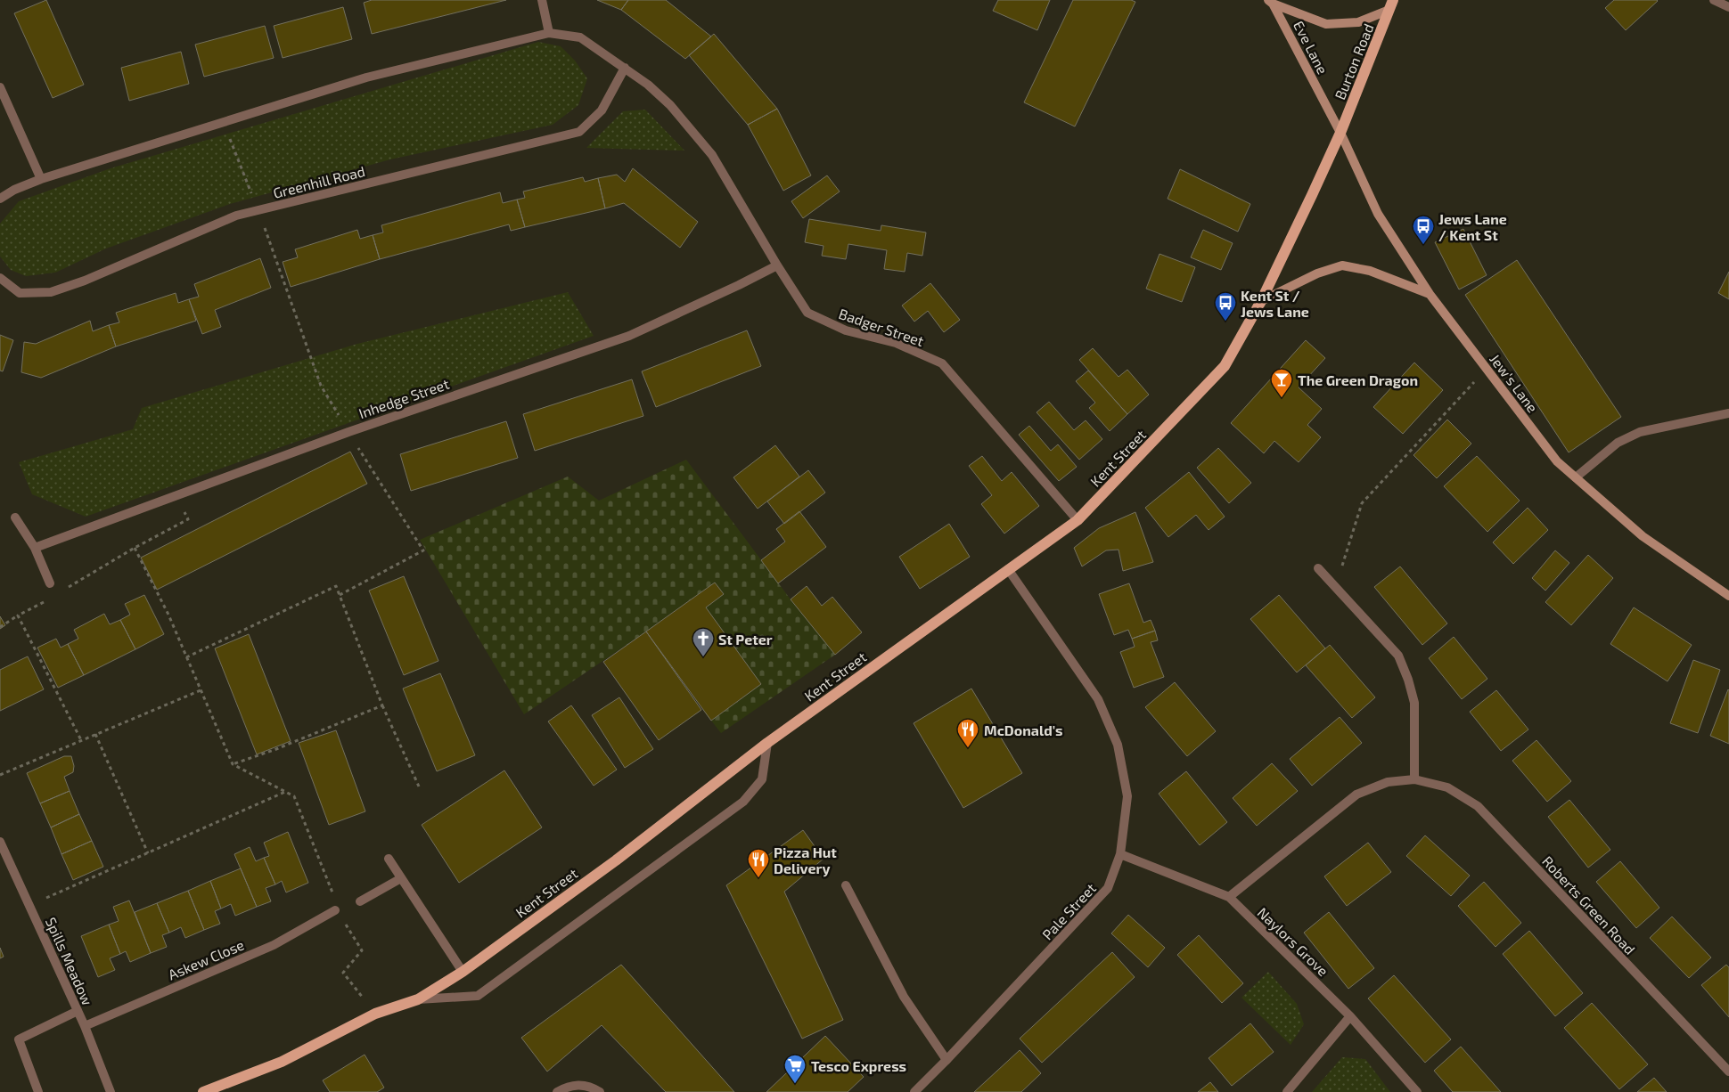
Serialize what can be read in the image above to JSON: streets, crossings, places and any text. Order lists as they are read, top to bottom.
{
  "streets": {
    "main road": [
      "Eve Lane",
      "Burton Road",
      "Jew's Lane",
      "Kent Street"
    ],
    "street": [
      "Greenhill Road",
      "Badger Street",
      "Inhedge Street",
      "Roberts Green Road",
      "Pale Street",
      "Naylors Grove",
      "Askew Close",
      "Spills Meadow"
    ]
  },
  "crossings": [
    ["Eve Lane", "Burton Road"],
    ["Eve Lane", "Jew's Lane"],
    ["Eve Lane", "Kent Street"],
    ["Burton Road", "Jew's Lane"],
    ["Burton Road", "Kent Street"],
    ["Greenhill Road", "Badger Street"],
    ["Badger Street", "Inhedge Street"],
    ["Badger Street", "Kent Street"],
    ["Jew's Lane", "Kent Street"],
    ["Kent Street", "Pale Street"],
    ["Roberts Green Road", "Naylors Grove"],
    ["Pale Street", "Naylors Grove"],
    ["Askew Close", "Spills Meadow"]
  ],
  "places": {
    "bus stop": ["Jews Lane / Kent St", "Kent St / Jews Lane"],
    "bar": ["The Green Dragon"],
    "church": ["St Peter"],
    "restaurant": ["McDonald's", "Pizza Hut Delivery"],
    "supermarket": ["Tesco Express"]
  }
}
